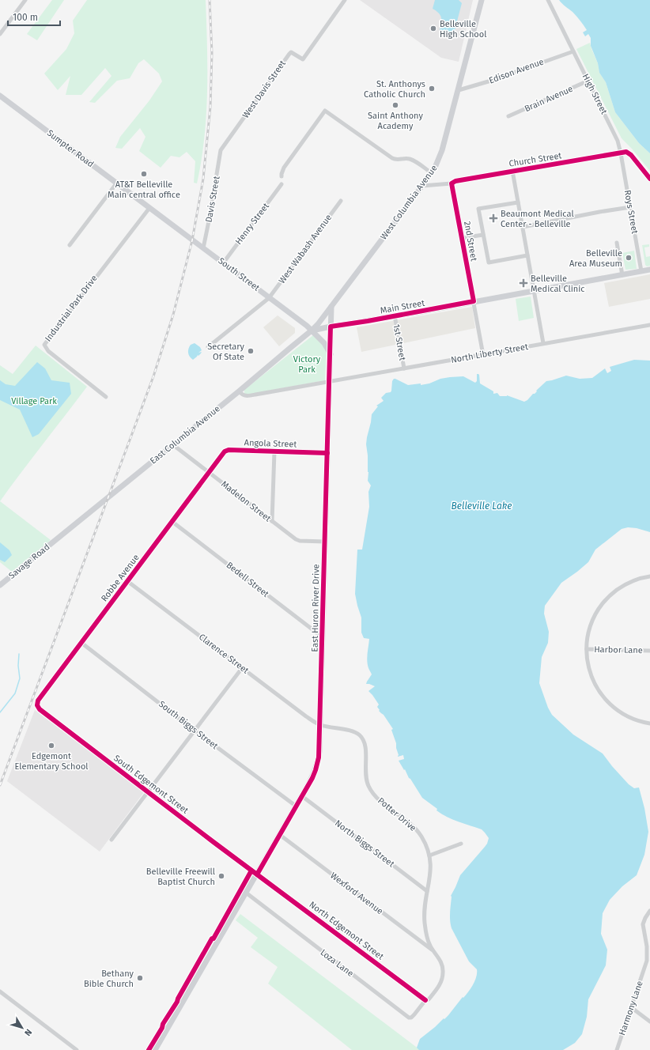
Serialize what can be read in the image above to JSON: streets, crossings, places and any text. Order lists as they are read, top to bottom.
{
  "streets": {
    "main road": [
      "Sumpter Road",
      "West Columbia Avenue",
      "South Street",
      "Main Street",
      "East Columbia Avenue",
      "Savage Road",
      "East Huron River Drive"
    ],
    "street": [
      "Edison Avenue",
      "West Davis Street",
      "High Street",
      "Brain Avenue",
      "Church Street",
      "Davis Street",
      "Roys Street",
      "Henry Street",
      "2nd Street",
      "West Wabash Avenue",
      "Industrial Park Drive",
      "1st Street",
      "North Liberty Street",
      "Angola Street",
      "Madelon Street",
      "Robbe Avenue",
      "Bedell Street",
      "Harbor Lane",
      "Clarence Street",
      "South Biggs Street",
      "South Edgemont Street",
      "Potter Drive",
      "North Biggs Street",
      "Wexford Avenue",
      "North Edgemont Street",
      "Loza Lane",
      "Harmony Lane"
    ]
  },
  "crossings": [
    ["Edison Avenue", "High Street"],
    ["Edison Avenue", "West Columbia Avenue"],
    ["West Davis Street", "Davis Street"],
    ["High Street", "Brain Avenue"],
    ["High Street", "Church Street"],
    ["High Street", "Roys Street"],
    ["Sumpter Road", "South Street"],
    ["Church Street", "West Columbia Avenue"],
    ["Church Street", "Roys Street"],
    ["Church Street", "2nd Street"],
    ["Davis Street", "South Street"],
    ["West Columbia Avenue", "South Street"],
    ["West Columbia Avenue", "Main Street"],
    ["West Columbia Avenue", "East Columbia Avenue"],
    ["West Columbia Avenue", "East Huron River Drive"],
    ["Roys Street", "Main Street"],
    ["Henry Street", "South Street"],
    ["2nd Street", "Main Street"],
    ["2nd Street", "North Liberty Street"],
    ["West Wabash Avenue", "South Street"],
    ["South Street", "Main Street"],
    ["South Street", "Industrial Park Drive"],
    ["South Street", "East Columbia Avenue"],
    ["South Street", "East Huron River Drive"],
    ["Main Street", "1st Street"],
    ["Main Street", "East Columbia Avenue"],
    ["Main Street", "East Huron River Drive"],
    ["1st Street", "North Liberty Street"],
    ["North Liberty Street", "East Columbia Avenue"],
    ["North Liberty Street", "East Huron River Drive"],
    ["East Columbia Avenue", "Madelon Street"],
    ["East Columbia Avenue", "Savage Road"],
    ["Angola Street", "Robbe Avenue"],
    ["Angola Street", "East Huron River Drive"],
    ["Madelon Street", "Robbe Avenue"],
    ["Madelon Street", "East Huron River Drive"],
    ["Robbe Avenue", "Bedell Street"],
    ["Robbe Avenue", "Clarence Street"],
    ["Robbe Avenue", "South Biggs Street"],
    ["Robbe Avenue", "South Edgemont Street"],
    ["Bedell Street", "East Huron River Drive"],
    ["East Huron River Drive", "Clarence Street"],
    ["East Huron River Drive", "South Biggs Street"],
    ["East Huron River Drive", "South Edgemont Street"],
    ["East Huron River Drive", "Potter Drive"],
    ["East Huron River Drive", "North Biggs Street"],
    ["East Huron River Drive", "Wexford Avenue"],
    ["East Huron River Drive", "North Edgemont Street"],
    ["East Huron River Drive", "Loza Lane"],
    ["Clarence Street", "Potter Drive"],
    ["South Edgemont Street", "North Edgemont Street"],
    ["Potter Drive", "North Biggs Street"],
    ["Potter Drive", "Wexford Avenue"],
    ["Potter Drive", "North Edgemont Street"],
    ["Potter Drive", "Loza Lane"],
    ["North Edgemont Street", "Loza Lane"]
  ],
  "water": ["Belleville Lake"],
  "parks": ["Victory Park", "Village Park"],
  "places": {
    "other": [
      "Belleville High School",
      "St. Anthonys Catholic Church",
      "Saint Anthony Academy",
      "AT&T Belleville Main central office",
      "Belleville Area Museum",
      "Secretary Of State",
      "Edgemont Elementary School",
      "Belleville Freewill Baptist Church",
      "Bethany Bible Church"
    ],
    "health": ["Beaumont Medical Center - Belleville", "Belleville Medical Clinic"]
  },
  "scale_bar": "100 m",
  "north": "bottom right"
}
